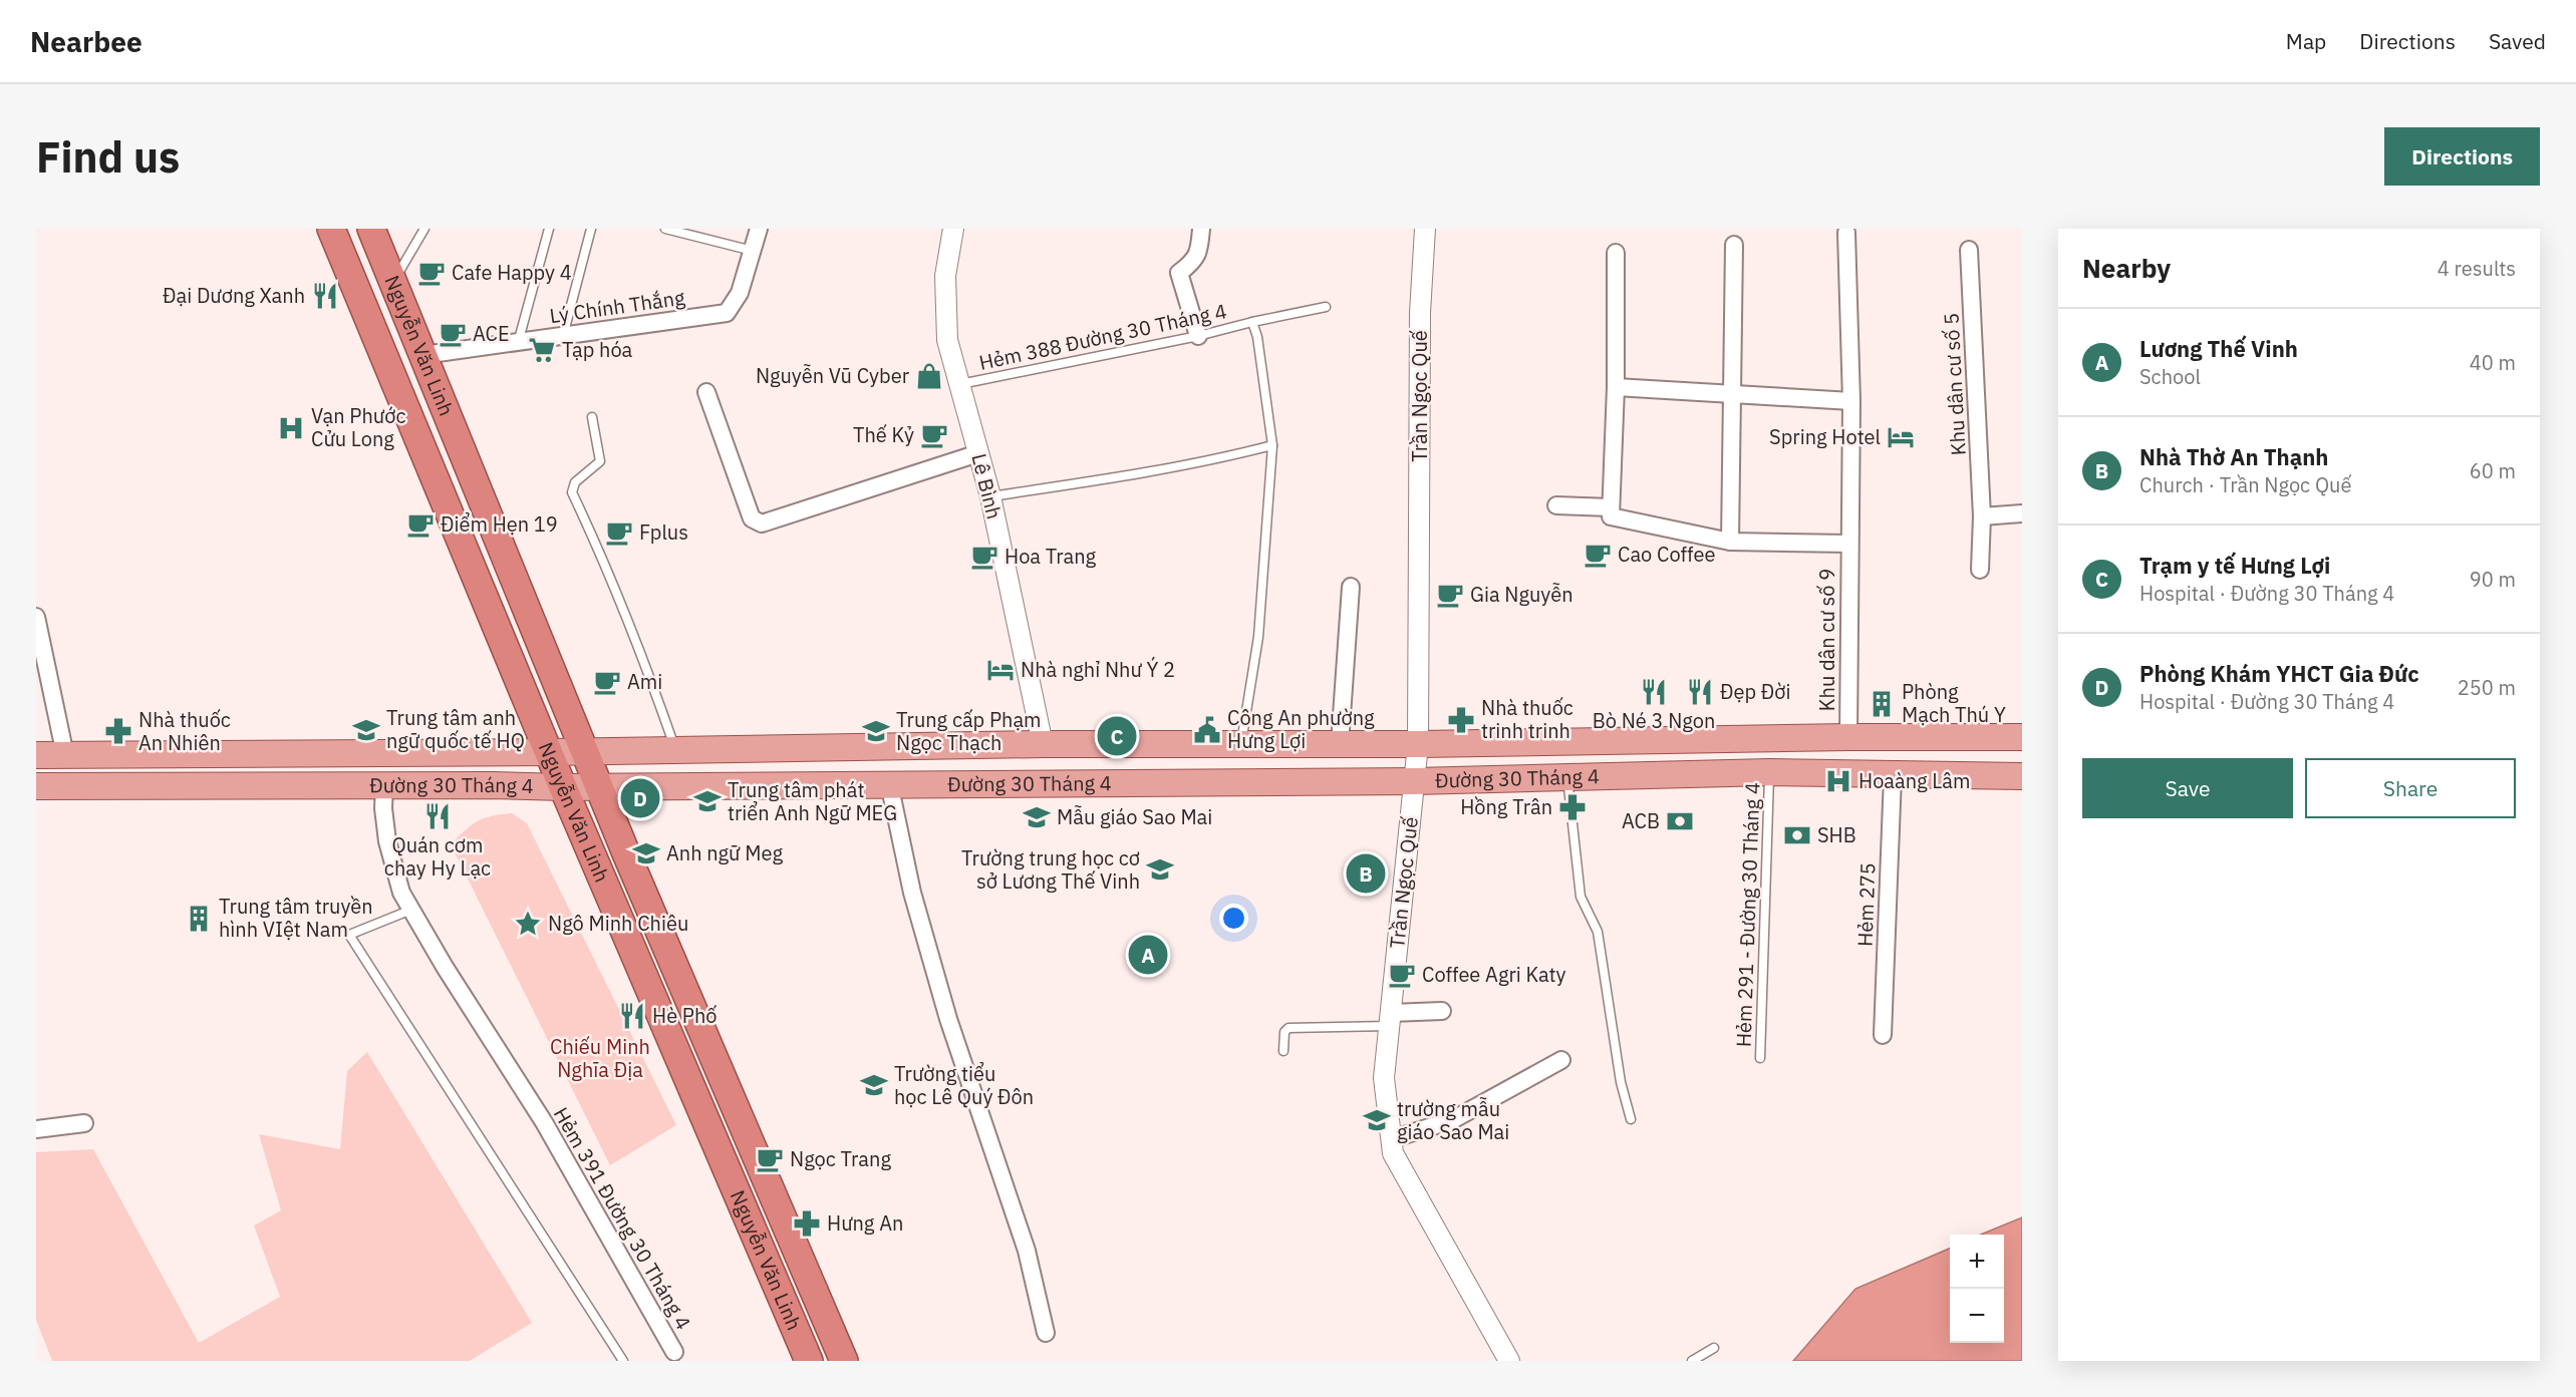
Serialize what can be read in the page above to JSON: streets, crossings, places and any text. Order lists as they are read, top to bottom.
{
  "streets": {
    "highway": ["Nguyễn Văn Linh"],
    "main road": ["Đường 30 Tháng 4"],
    "street": [
      "Lý Chính Thắng",
      "Khu dân cư số 5",
      "Trần Ngọc Quế",
      "Lê Bình",
      "Khu dân cư số 9",
      "Hẻm 275",
      "Hẻm 391 Đường 30 Tháng 4"
    ],
    "lane": ["Hẻm 388 Đường 30 Tháng 4", "Hẻm 291 - Đường 30 Tháng 4"]
  },
  "crossings": [
    ["Lý Chính Thắng", "Nguyễn Văn Linh"],
    ["Hẻm 388 Đường 30 Tháng 4", "Lê Bình"],
    ["Hẻm 388 Đường 30 Tháng 4", "Đường 30 Tháng 4"],
    ["Nguyễn Văn Linh", "Đường 30 Tháng 4"],
    ["Trần Ngọc Quế", "Đường 30 Tháng 4"],
    ["Lê Bình", "Đường 30 Tháng 4"],
    ["Khu dân cư số 9", "Đường 30 Tháng 4"],
    ["Đường 30 Tháng 4", "Hẻm 275"],
    ["Đường 30 Tháng 4", "Hẻm 291 - Đường 30 Tháng 4"],
    ["Đường 30 Tháng 4", "Hẻm 391 Đường 30 Tháng 4"]
  ],
  "parks": ["Chiếu Minh Nghĩa Địa"],
  "places": {
    "cafe": [
      "Cafe Happy 4",
      "ACE",
      "Thế Kỷ",
      "Điểm Hẹn 19",
      "Fplus",
      "Cao Coffee",
      "Hoa Trang",
      "Gia Nguyễn",
      "Ami",
      "Coffee Agri Katy",
      "Ngọc Trang"
    ],
    "restaurant": [
      "Đại Dương Xanh",
      "Bò Né 3 Ngon",
      "Đẹp Đời",
      "Quán cơm chay Hy Lạc",
      "Hè Phố"
    ],
    "supermarket": ["Tạp hóa"],
    "shop": ["Nguyễn Vũ Cyber"],
    "hospital": ["Vạn Phước Cửu Long", "Hoaàng Lâm"],
    "hotel": ["Spring Hotel", "Nhà nghỉ Như Ý 2"],
    "building": ["Phòng Mạch Thú Y", "Trung tâm truyền hình VIệt Nam"],
    "pharmacy": [
      "Nhà thuốc trinh trinh",
      "Nhà thuốc An Nhiên",
      "Hồng Trân",
      "Hưng An"
    ],
    "school or university": [
      "Trung tâm anh ngữ quốc tế HQ",
      "Trung cấp Phạm Ngọc Thạch",
      "Trung tâm phát triển Anh Ngữ MEG",
      "Mẫu giáo Sao Mai",
      "Anh ngữ Meg",
      "Trường trung học cơ sở Lương Thế Vinh",
      "Trường tiểu học Lê Quý Đôn",
      "trường mẫu giáo Sao Mai"
    ],
    "public building": ["Công An phường Hưng Lợi"],
    "bank": ["ACB", "SHB"],
    "place": ["Ngô Minh Chiêu"]
  },
  "page": {
    "header": "Nearbee",
    "nav": ["Map", "Directions", "Saved"],
    "buttons": [
      "Directions",
      ["Save", "Share"]
    ],
    "title": "Find us",
    "heading": ["Nearby", "4 results"],
    "list": [
      {
        "mark": "A",
        "name": "Lương Thế Vinh",
        "note": "School",
        "value": "40 m"
      },
      {
        "mark": "B",
        "name": "Nhà Thờ An Thạnh",
        "note": "Church · Trần Ngọc Quế",
        "value": "60 m"
      },
      {
        "mark": "C",
        "name": "Trạm y tế Hưng Lợi",
        "note": "Hospital · Đường 30 Tháng 4",
        "value": "90 m"
      },
      {
        "mark": "D",
        "name": "Phòng Khám YHCT Gia Đức",
        "note": "Hospital · Đường 30 Tháng 4",
        "value": "250 m"
      }
    ],
    "pins": [
      "C",
      "D",
      "B",
      "A"
    ],
    "map_buttons": ["+", "−"]
  }
}
